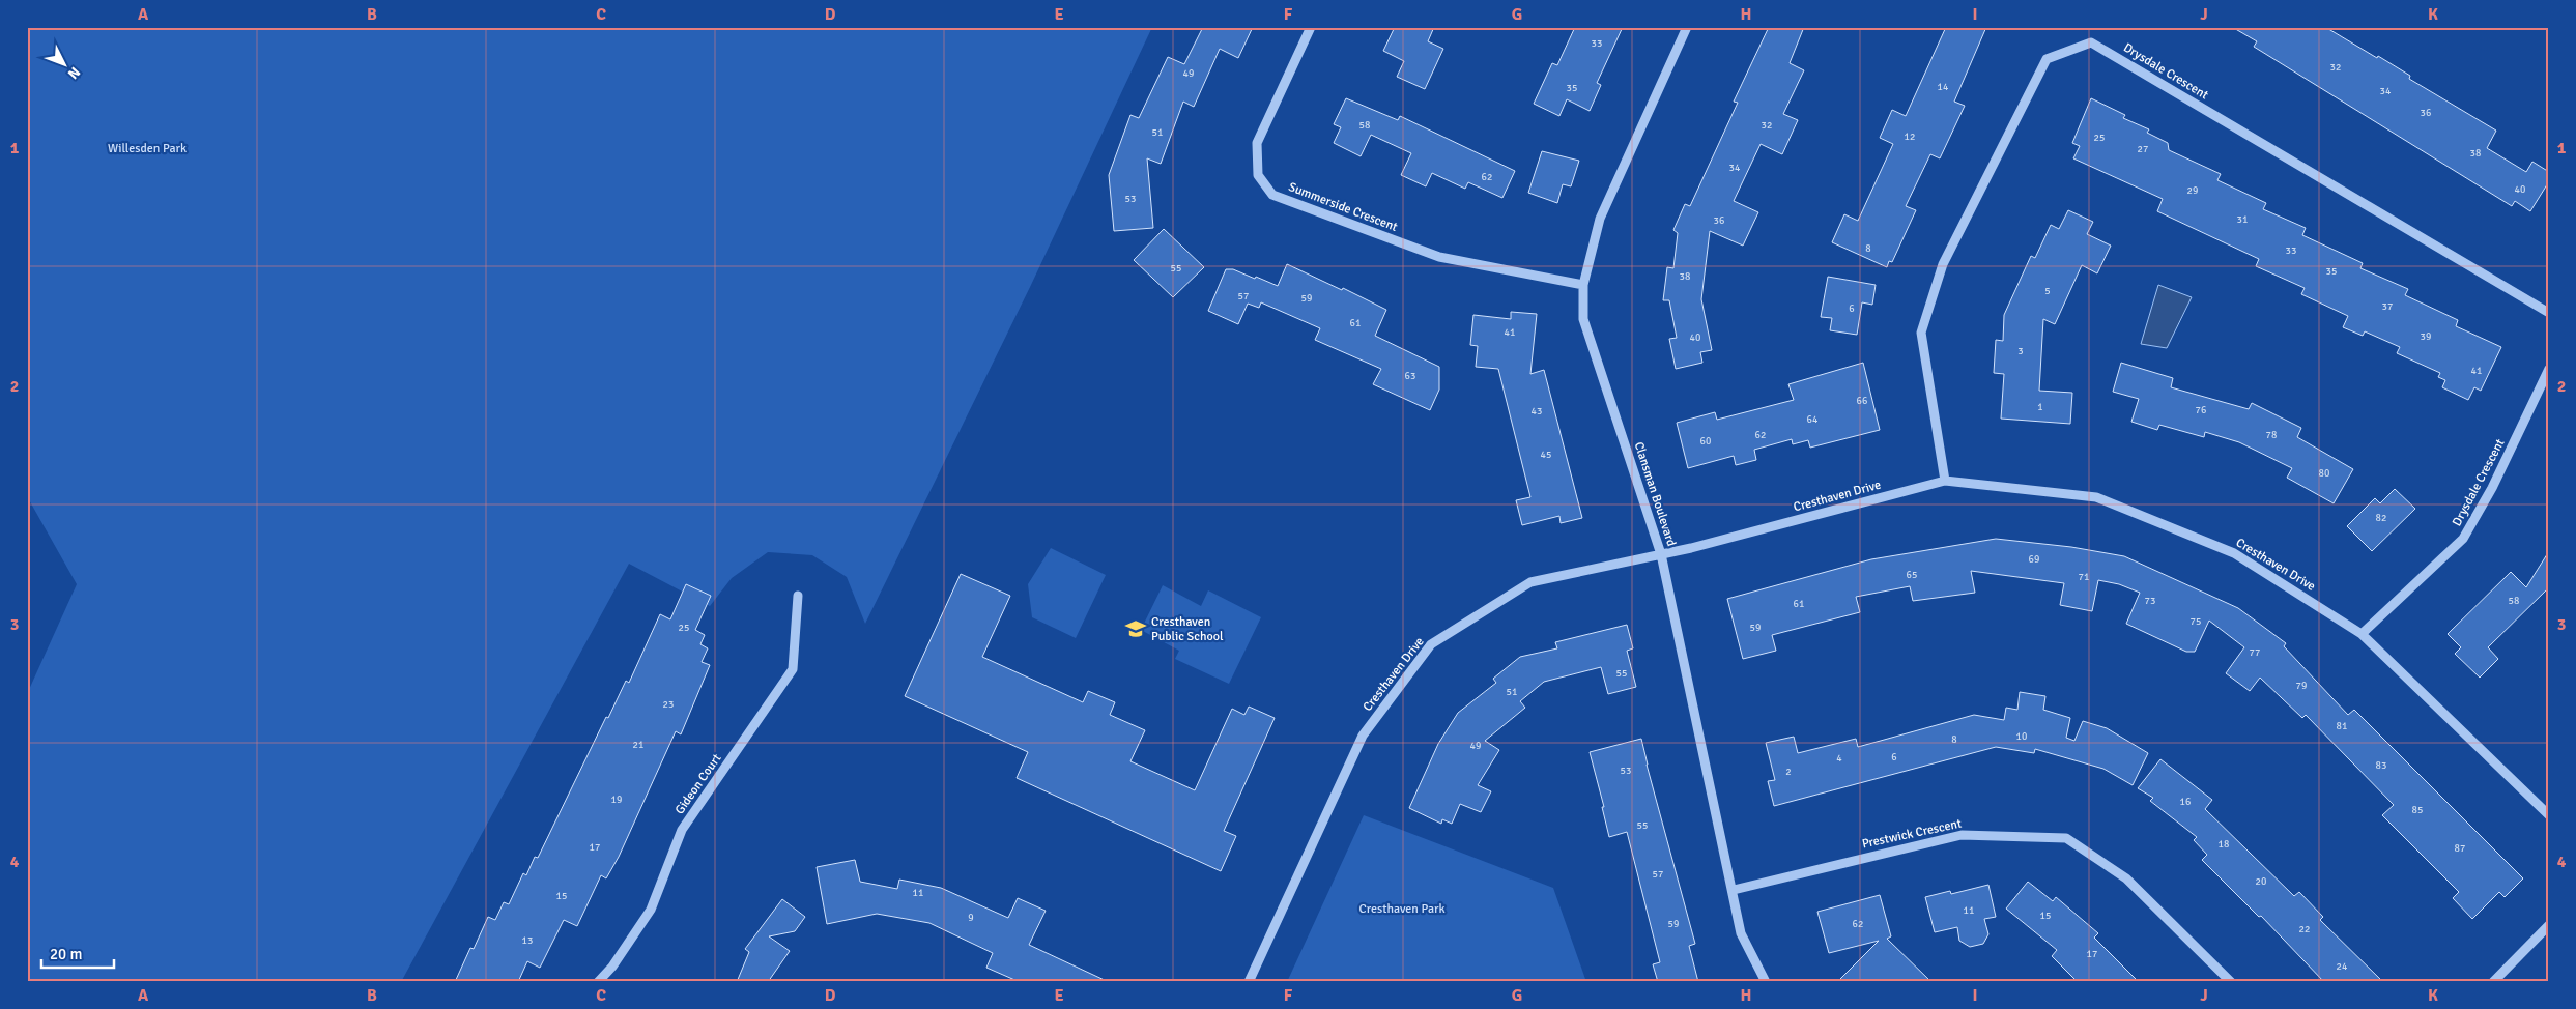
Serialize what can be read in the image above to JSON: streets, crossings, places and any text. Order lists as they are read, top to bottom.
{
  "streets": {
    "street": [
      "Drysdale Crescent",
      "Summerside Crescent",
      "Clansman Boulevard",
      "Cresthaven Drive",
      "Gideon Court",
      "Prestwick Crescent"
    ]
  },
  "crossings": [
    ["Drysdale Crescent", "Cresthaven Drive"],
    ["Summerside Crescent", "Clansman Boulevard"],
    ["Clansman Boulevard", "Cresthaven Drive"],
    ["Clansman Boulevard", "Prestwick Crescent"]
  ],
  "parks": ["Willesden Park", "Cresthaven Park"],
  "places": {
    "school or university": ["Cresthaven Public School"]
  },
  "house_numbers": [
    "33",
    "32",
    "49",
    "14",
    "35",
    "34",
    "36",
    "58",
    "32",
    "51",
    "12",
    "25",
    "27",
    "38",
    "34",
    "62",
    "40",
    "29",
    "53",
    "31",
    "36",
    "8",
    "33",
    "55",
    "35",
    "38",
    "5",
    "57",
    "59",
    "37",
    "6",
    "61",
    "41",
    "39",
    "40",
    "3",
    "41",
    "63",
    "66",
    "1",
    "76",
    "43",
    "64",
    "62",
    "78",
    "60",
    "45",
    "80",
    "82",
    "69",
    "65",
    "71",
    "73",
    "58",
    "61",
    "75",
    "25",
    "59",
    "77",
    "55",
    "79",
    "51",
    "23",
    "81",
    "10",
    "8",
    "21",
    "49",
    "6",
    "4",
    "83",
    "53",
    "2",
    "19",
    "16",
    "85",
    "55",
    "18",
    "17",
    "87",
    "57",
    "20",
    "11",
    "15",
    "11",
    "15",
    "9",
    "59",
    "62",
    "22",
    "13",
    "17",
    "24"
  ],
  "scale_bar": "20 m",
  "north": "bottom right",
  "grid": {
    "columns": [
      "A",
      "B",
      "C",
      "D",
      "E",
      "F",
      "G",
      "H",
      "I",
      "J",
      "K"
    ],
    "rows": [
      "1",
      "2",
      "3",
      "4"
    ]
  }
}
